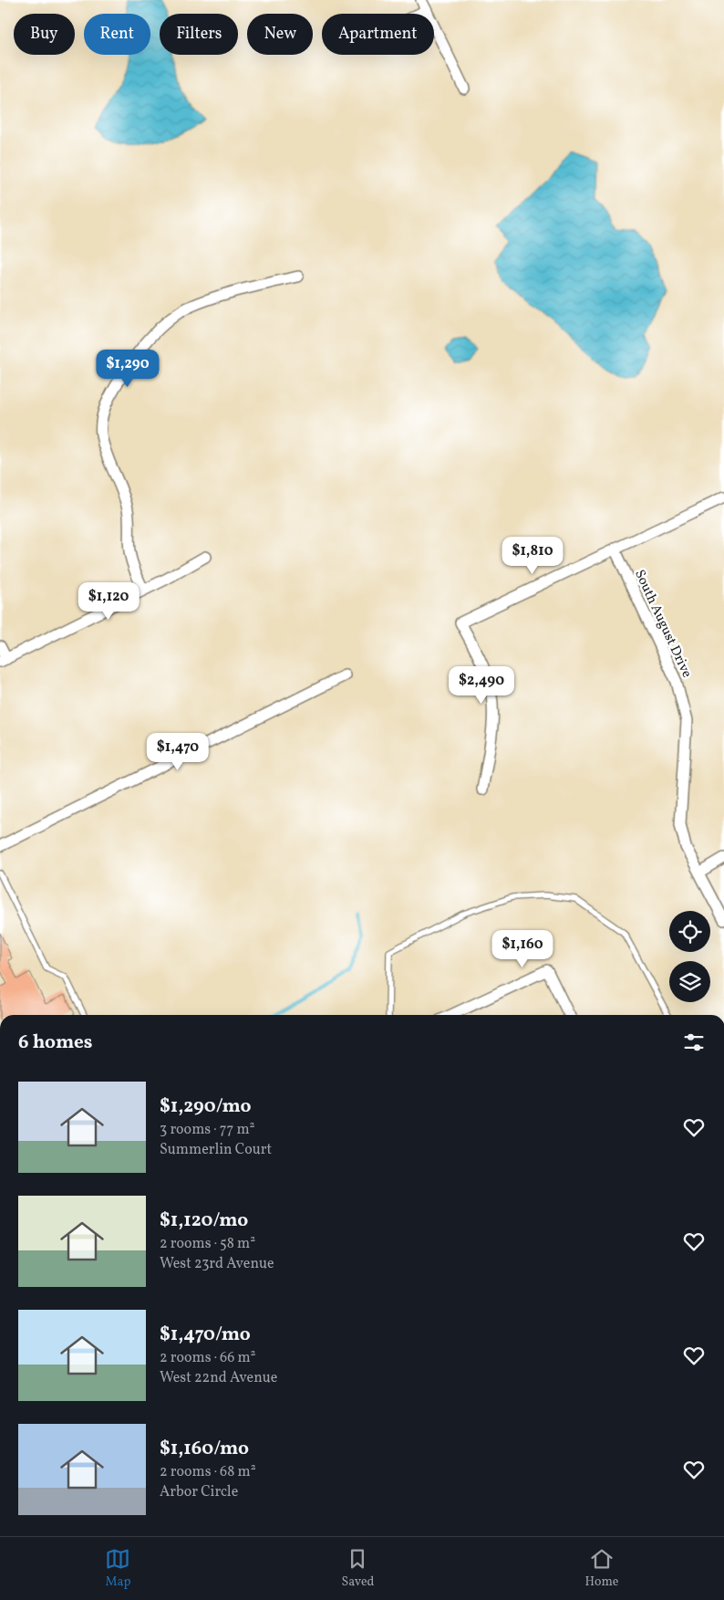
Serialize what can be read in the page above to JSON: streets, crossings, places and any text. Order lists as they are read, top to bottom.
{
  "streets": {
    "street": ["South August Drive"]
  },
  "page": {
    "chip": [
      "Buy",
      "Rent",
      "Filters",
      "New",
      "Apartment"
    ],
    "price": [
      "$1,290",
      "$1,810",
      "$1,120",
      "$2,490",
      "$1,470",
      "$1,160"
    ],
    "heading": "6 homes",
    "list": [
      {
        "name": "$1,290/mo",
        "note": "3 rooms · 77 m² · Summerlin Court"
      },
      {
        "name": "$1,120/mo",
        "note": "2 rooms · 58 m² · West 23rd Avenue"
      },
      {
        "name": "$1,470/mo",
        "note": "2 rooms · 66 m² · West 22nd Avenue"
      },
      {
        "name": "$1,160/mo",
        "note": "2 rooms · 68 m² · Arbor Circle"
      }
    ],
    "tabs": ["Map", "Saved", "Home"]
  }
}
